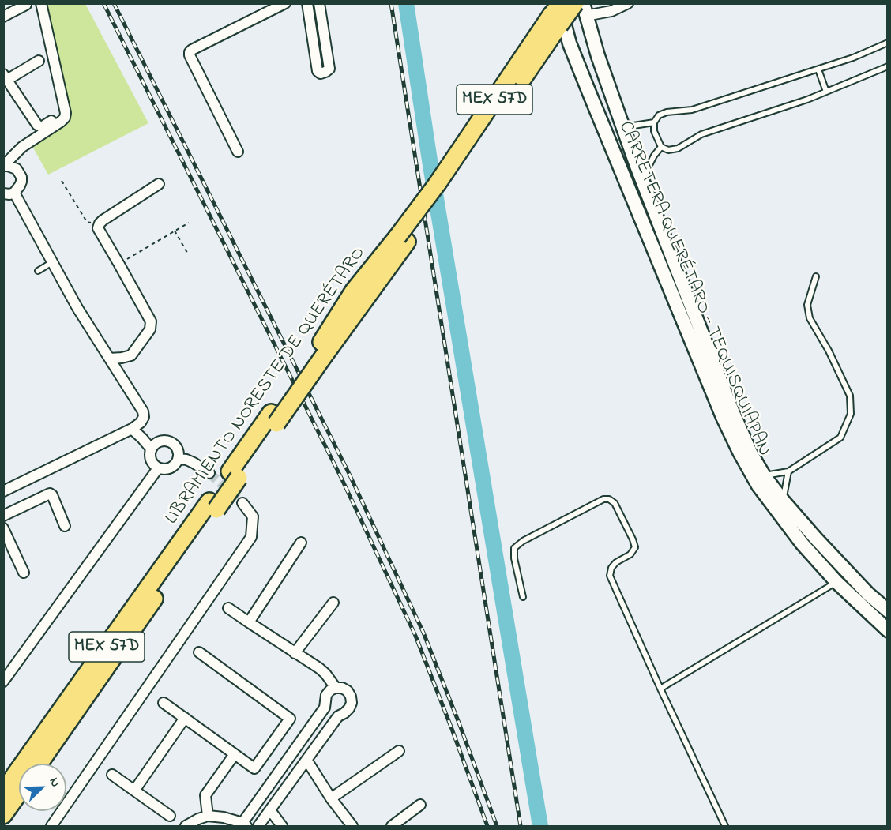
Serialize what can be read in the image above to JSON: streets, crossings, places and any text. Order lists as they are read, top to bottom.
{
  "streets": {
    "highway": ["MEX 57D", "LIBRAMIENTO NORESTE DE QUERÉTARO"],
    "main road": ["CARRETERA QUERÉTARO - TEQUISQUIAPAN"]
  },
  "crossings": [
    ["CARRETERA QUERÉTARO - TEQUISQUIAPAN", "LIBRAMIENTO NORESTE DE QUERÉTARO"]
  ],
  "north": "top right"
}
